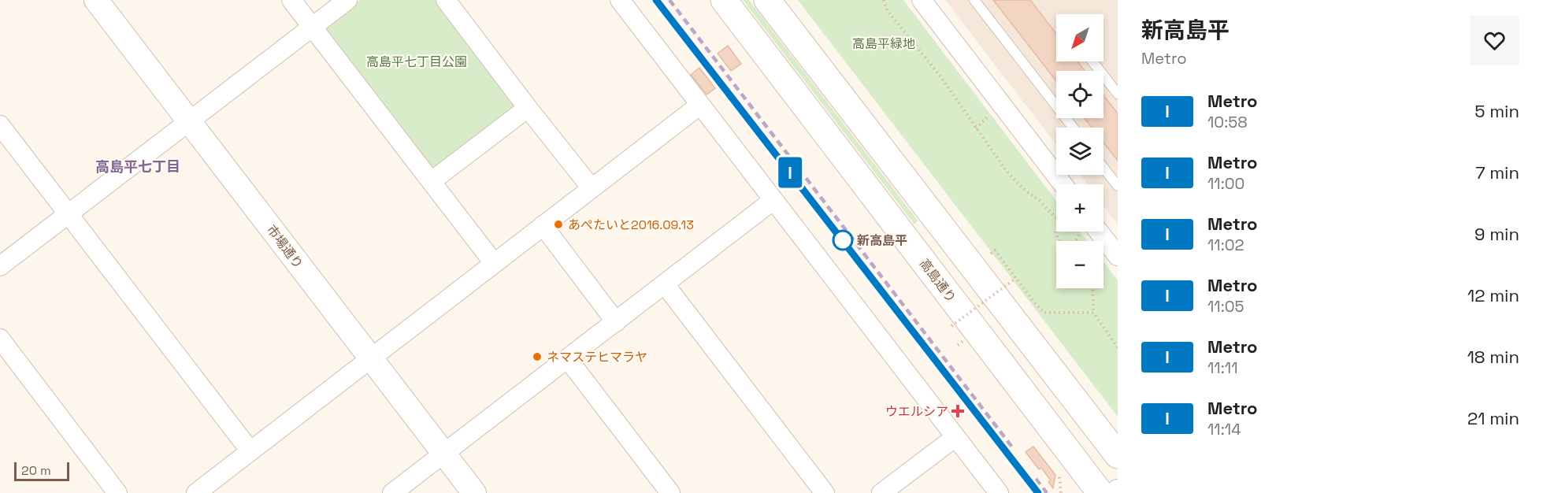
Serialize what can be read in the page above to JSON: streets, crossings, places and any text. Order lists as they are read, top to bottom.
{
  "streets": {
    "main road": ["高島通り"],
    "street": ["市場通り"]
  },
  "districts": ["高島平七丁目"],
  "parks": ["高島平緑地", "高島平七丁目公園"],
  "places": {
    "other": ["あぺたいと2016.09.13", "新高島平", "ネマステヒマラヤ"],
    "health": ["ウエルシア"]
  },
  "lines": ["metro line I"],
  "scale_bar": "20 m",
  "north": "bottom left",
  "page": {
    "on_map": "I",
    "heading": ["新高島平", "Metro"],
    "map_buttons": ["+", "−"],
    "list": [
      {
        "mark": "I",
        "name": "Metro",
        "note": "10:58",
        "value": "5 min"
      },
      {
        "mark": "I",
        "name": "Metro",
        "note": "11:00",
        "value": "7 min"
      },
      {
        "mark": "I",
        "name": "Metro",
        "note": "11:02",
        "value": "9 min"
      },
      {
        "mark": "I",
        "name": "Metro",
        "note": "11:05",
        "value": "12 min"
      },
      {
        "mark": "I",
        "name": "Metro",
        "note": "11:11",
        "value": "18 min"
      },
      {
        "mark": "I",
        "name": "Metro",
        "note": "11:14",
        "value": "21 min"
      }
    ],
    "scale": "20 m"
  }
}
